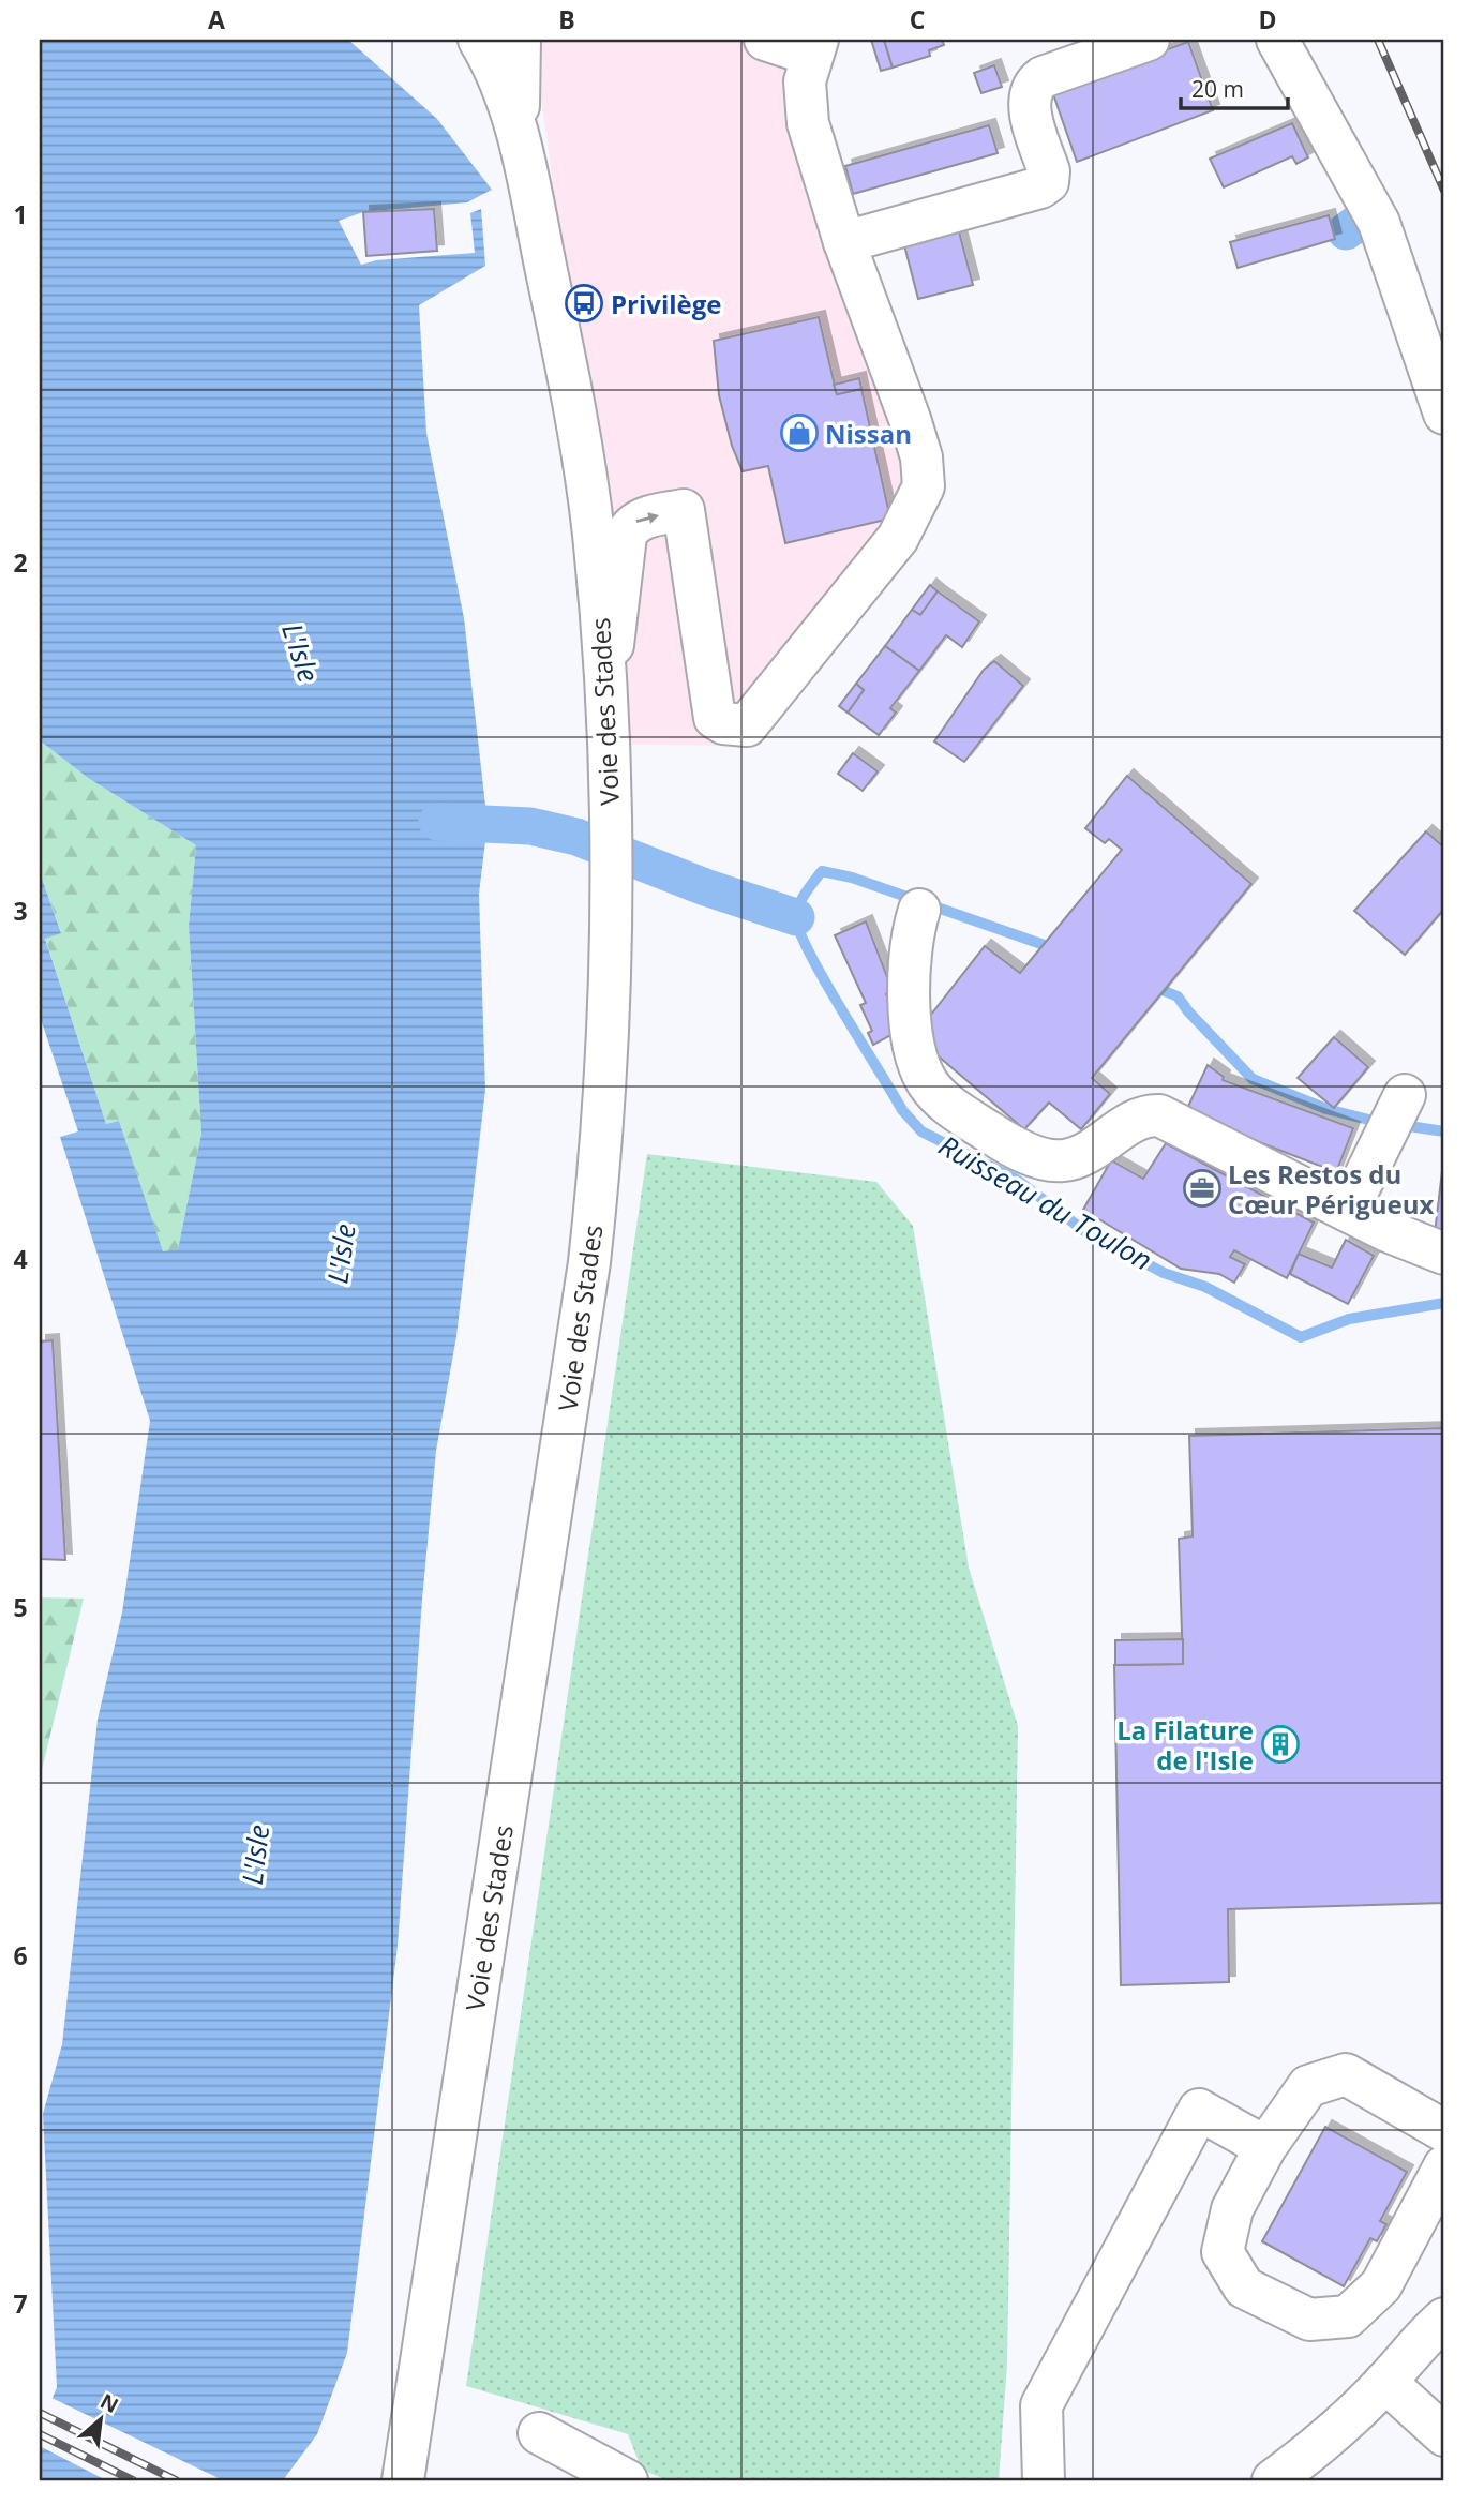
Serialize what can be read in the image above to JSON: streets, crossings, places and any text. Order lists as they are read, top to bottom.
{
  "streets": {
    "main road": ["Voie des Stades"]
  },
  "water": ["L'Isle", "Ruisseau du Toulon"],
  "places": {
    "bus stop": ["Privilège"],
    "shop": ["Nissan"],
    "office": ["Les Restos du Cœur Périgueux"],
    "building": ["La Filature de l'Isle"]
  },
  "scale_bar": "20 m",
  "north": "top right",
  "grid": {
    "columns": [
      "A",
      "B",
      "C",
      "D"
    ],
    "rows": [
      "1",
      "2",
      "3",
      "4",
      "5",
      "6",
      "7"
    ]
  }
}
